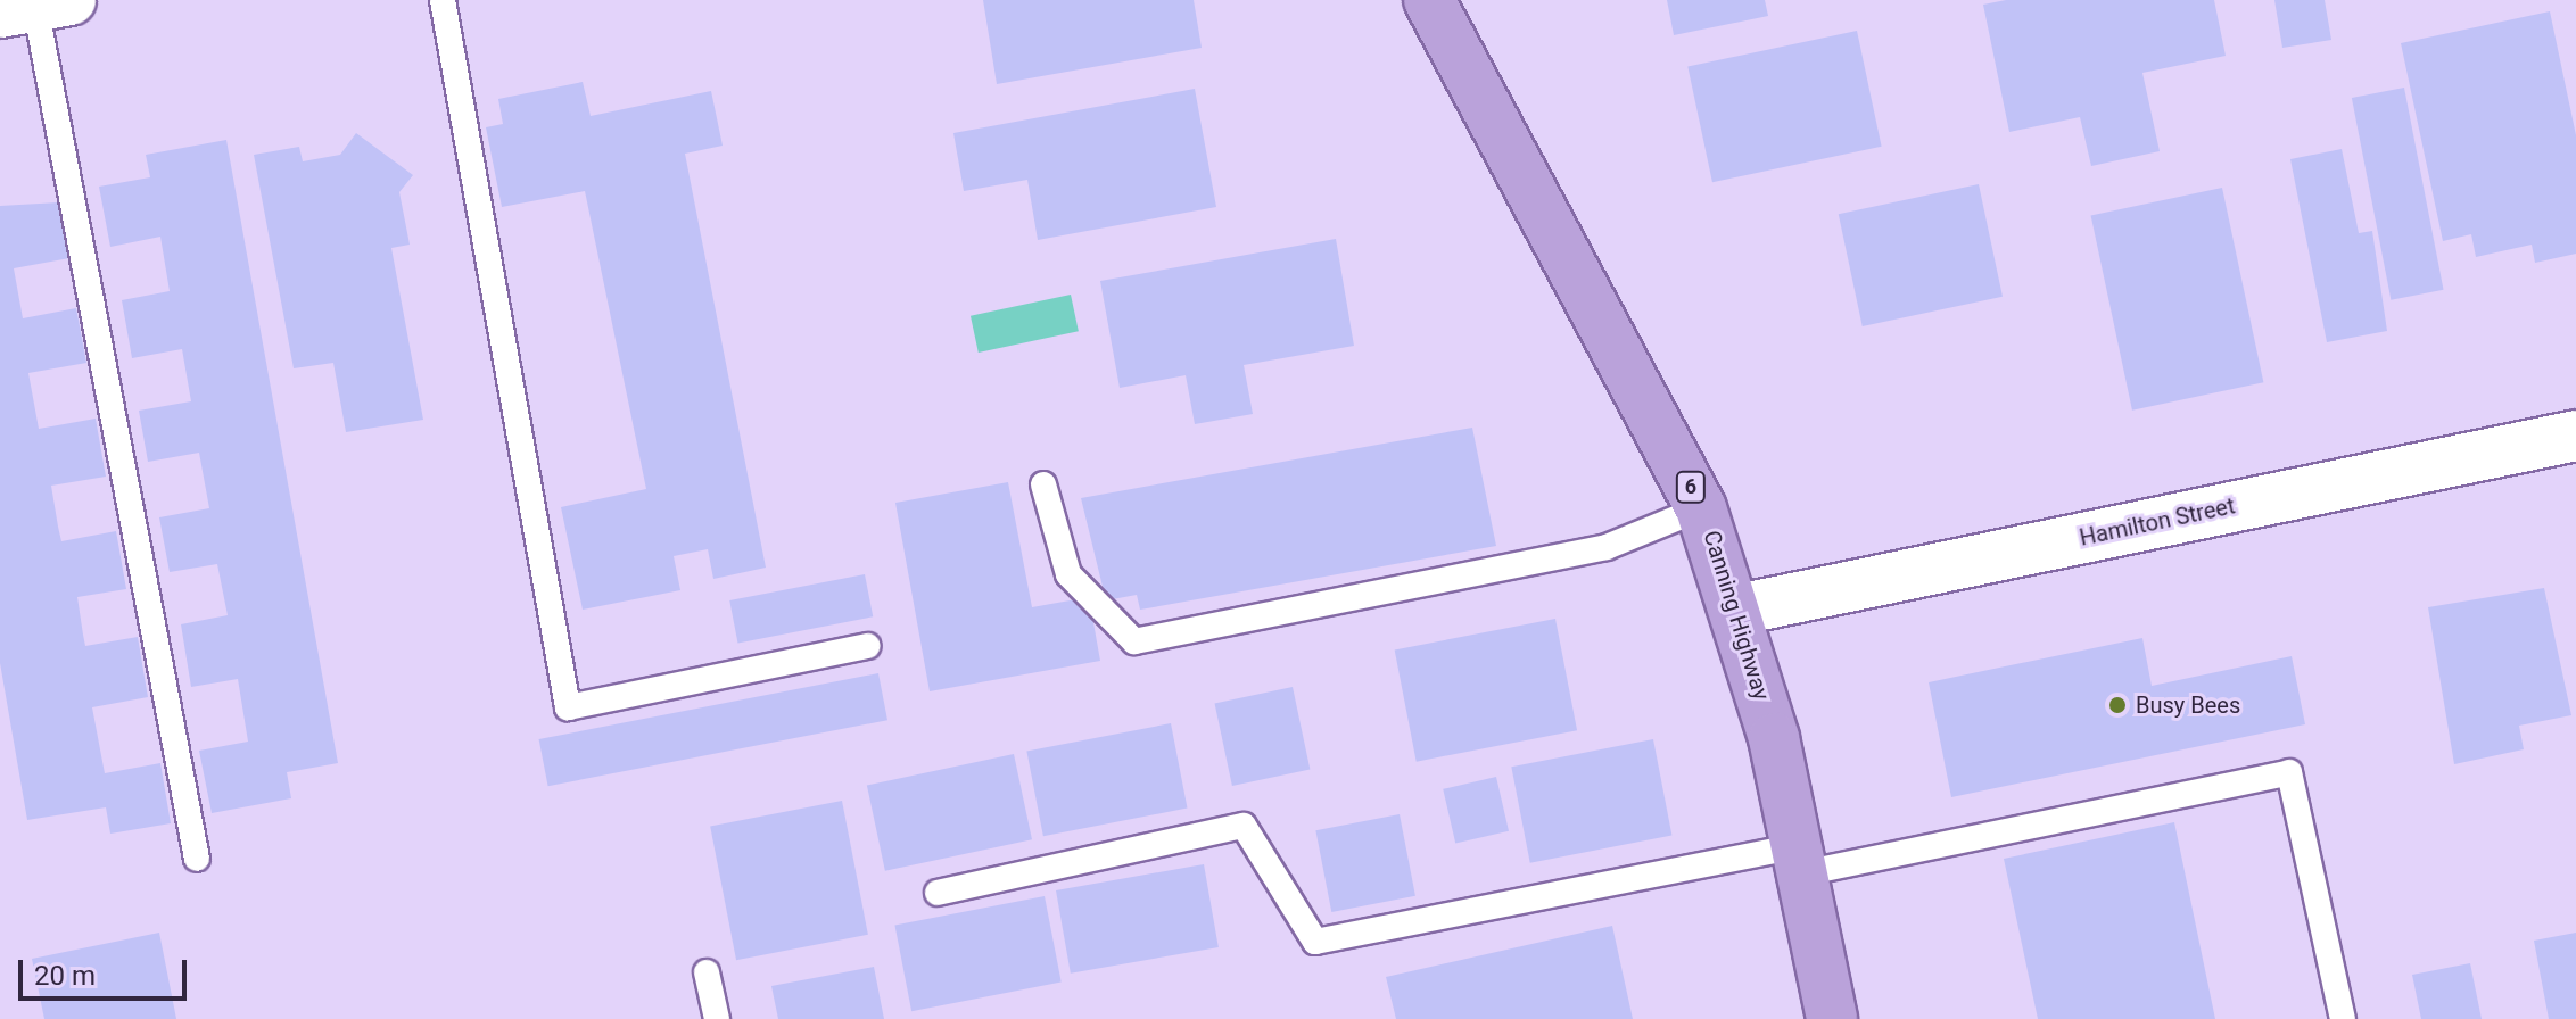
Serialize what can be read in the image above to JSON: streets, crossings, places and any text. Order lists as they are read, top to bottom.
{
  "streets": {
    "highway": ["6", "Canning Highway"],
    "street": ["Hamilton Street"]
  },
  "crossings": [
    ["Hamilton Street", "Canning Highway"]
  ],
  "places": ["Busy Bees"],
  "scale_bar": "20 m"
}
